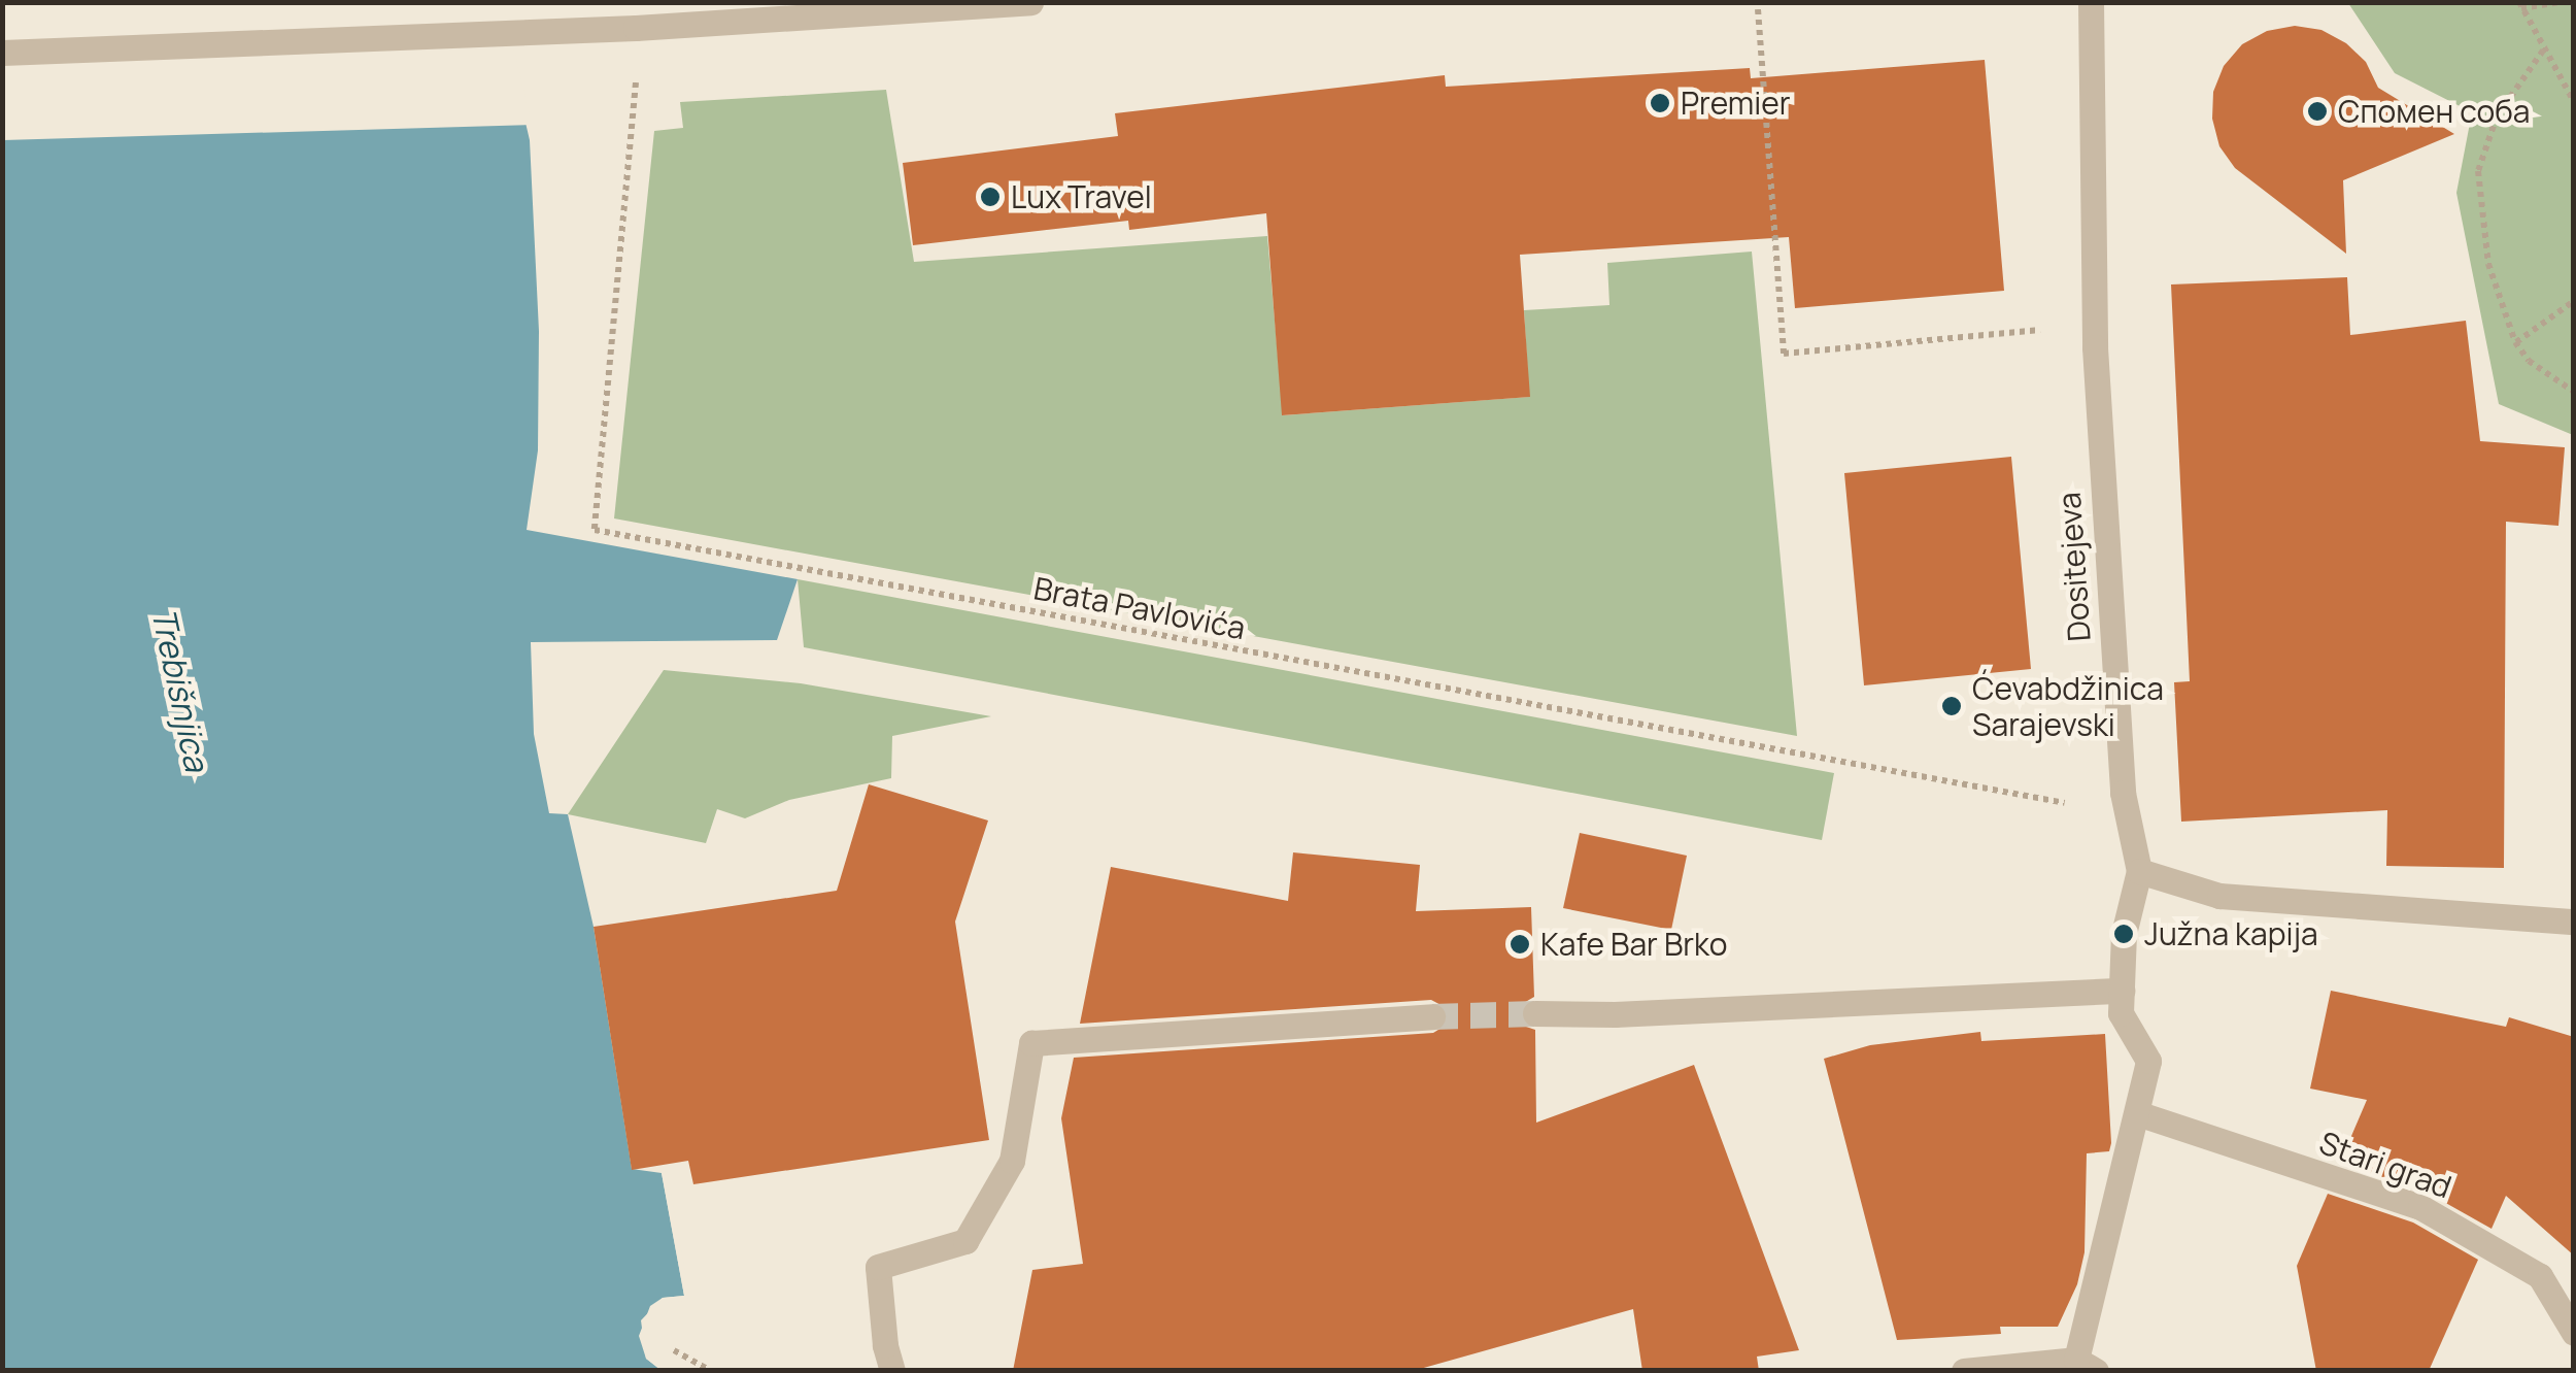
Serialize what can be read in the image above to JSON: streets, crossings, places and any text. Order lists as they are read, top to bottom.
{
  "streets": {
    "street": ["Dositejeva", "Stari grad"],
    "path": ["Brata Pavlovića"]
  },
  "crossings": [
    ["Dositejeva", "Brata Pavlovića"]
  ],
  "water": ["Trebišnjica"],
  "places": [
    "Premier",
    "Спомен соба",
    "Lux Travel",
    "Ćevabdžinica Sarajevski",
    "Južna kapija",
    "Kafe Bar Brko"
  ]
}
